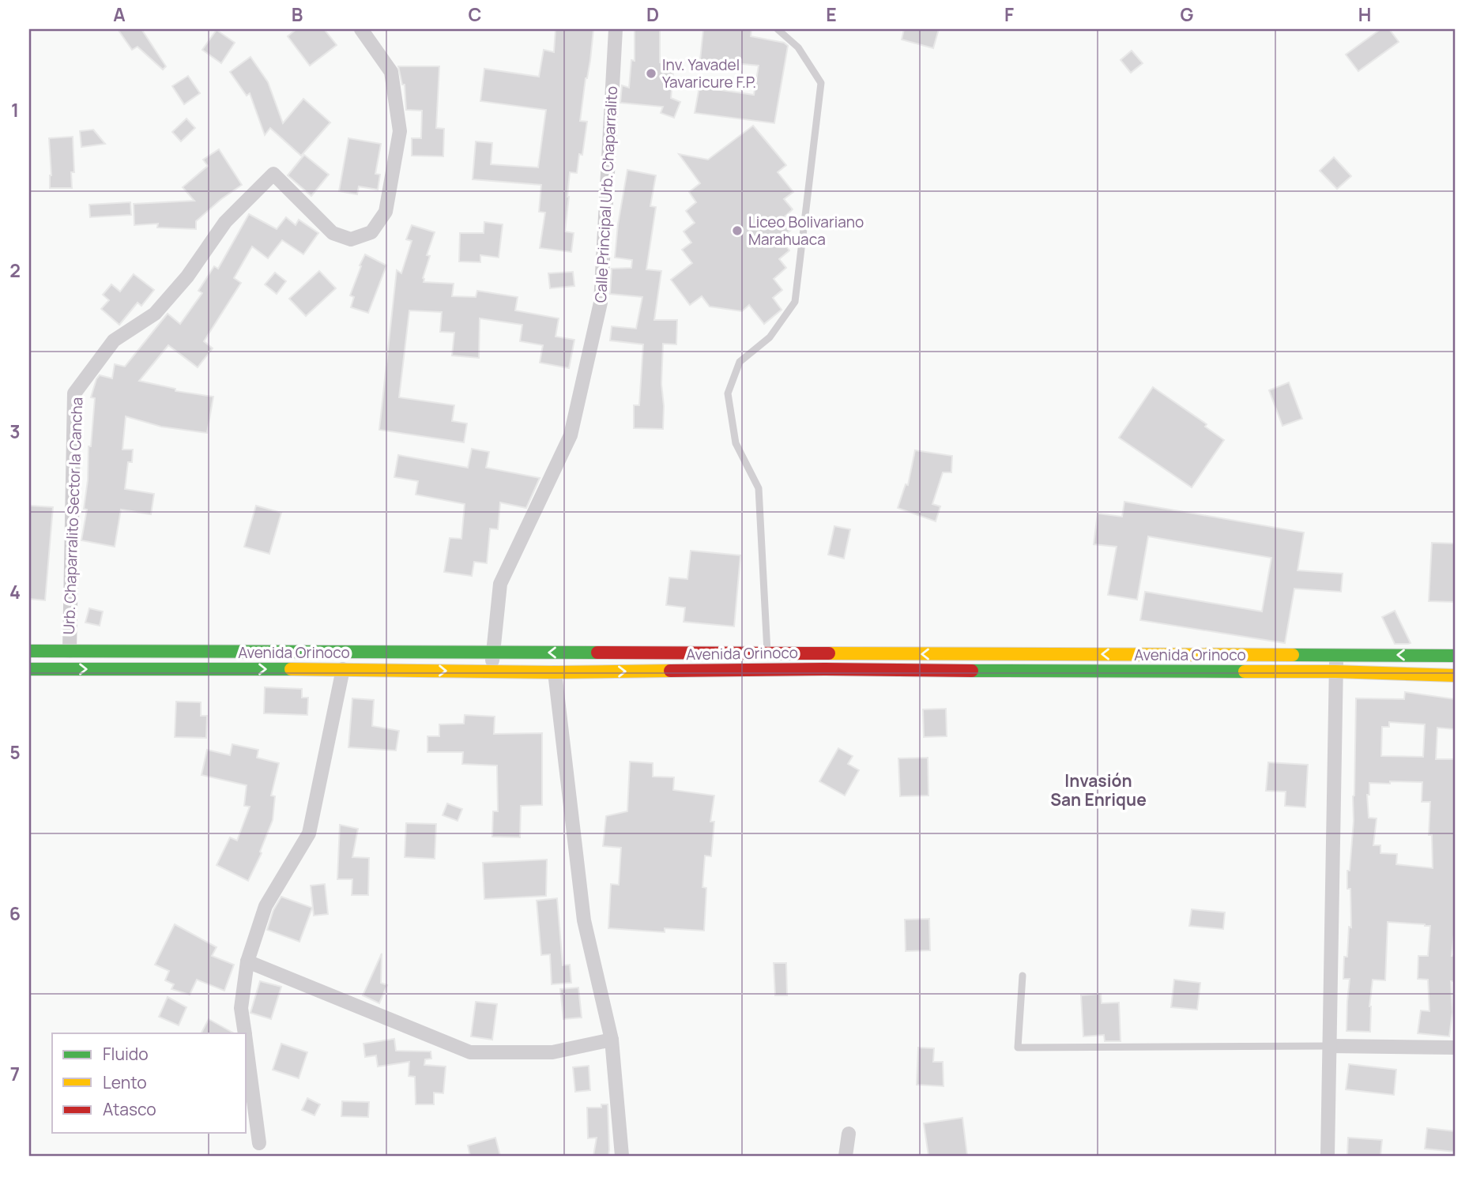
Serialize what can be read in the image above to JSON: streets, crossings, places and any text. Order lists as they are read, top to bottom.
{
  "streets": {
    "street": ["Calle Principal Urb. Chaparralito", "Urb. Chaparralito Sector la Cancha", "Avenida Orinoco"]
  },
  "crossings": [
    ["Calle Principal Urb. Chaparralito", "Avenida Orinoco"],
    ["Urb. Chaparralito Sector la Cancha", "Avenida Orinoco"]
  ],
  "districts": ["Invasión San Enrique"],
  "places": ["Inv. Yavadel Yavaricure F.P.", "Liceo Bolivariano Marahuaca"],
  "legend": ["Fluido", "Lento", "Atasco"],
  "grid": {
    "columns": [
      "A",
      "B",
      "C",
      "D",
      "E",
      "F",
      "G",
      "H"
    ],
    "rows": [
      "1",
      "2",
      "3",
      "4",
      "5",
      "6",
      "7"
    ]
  }
}
